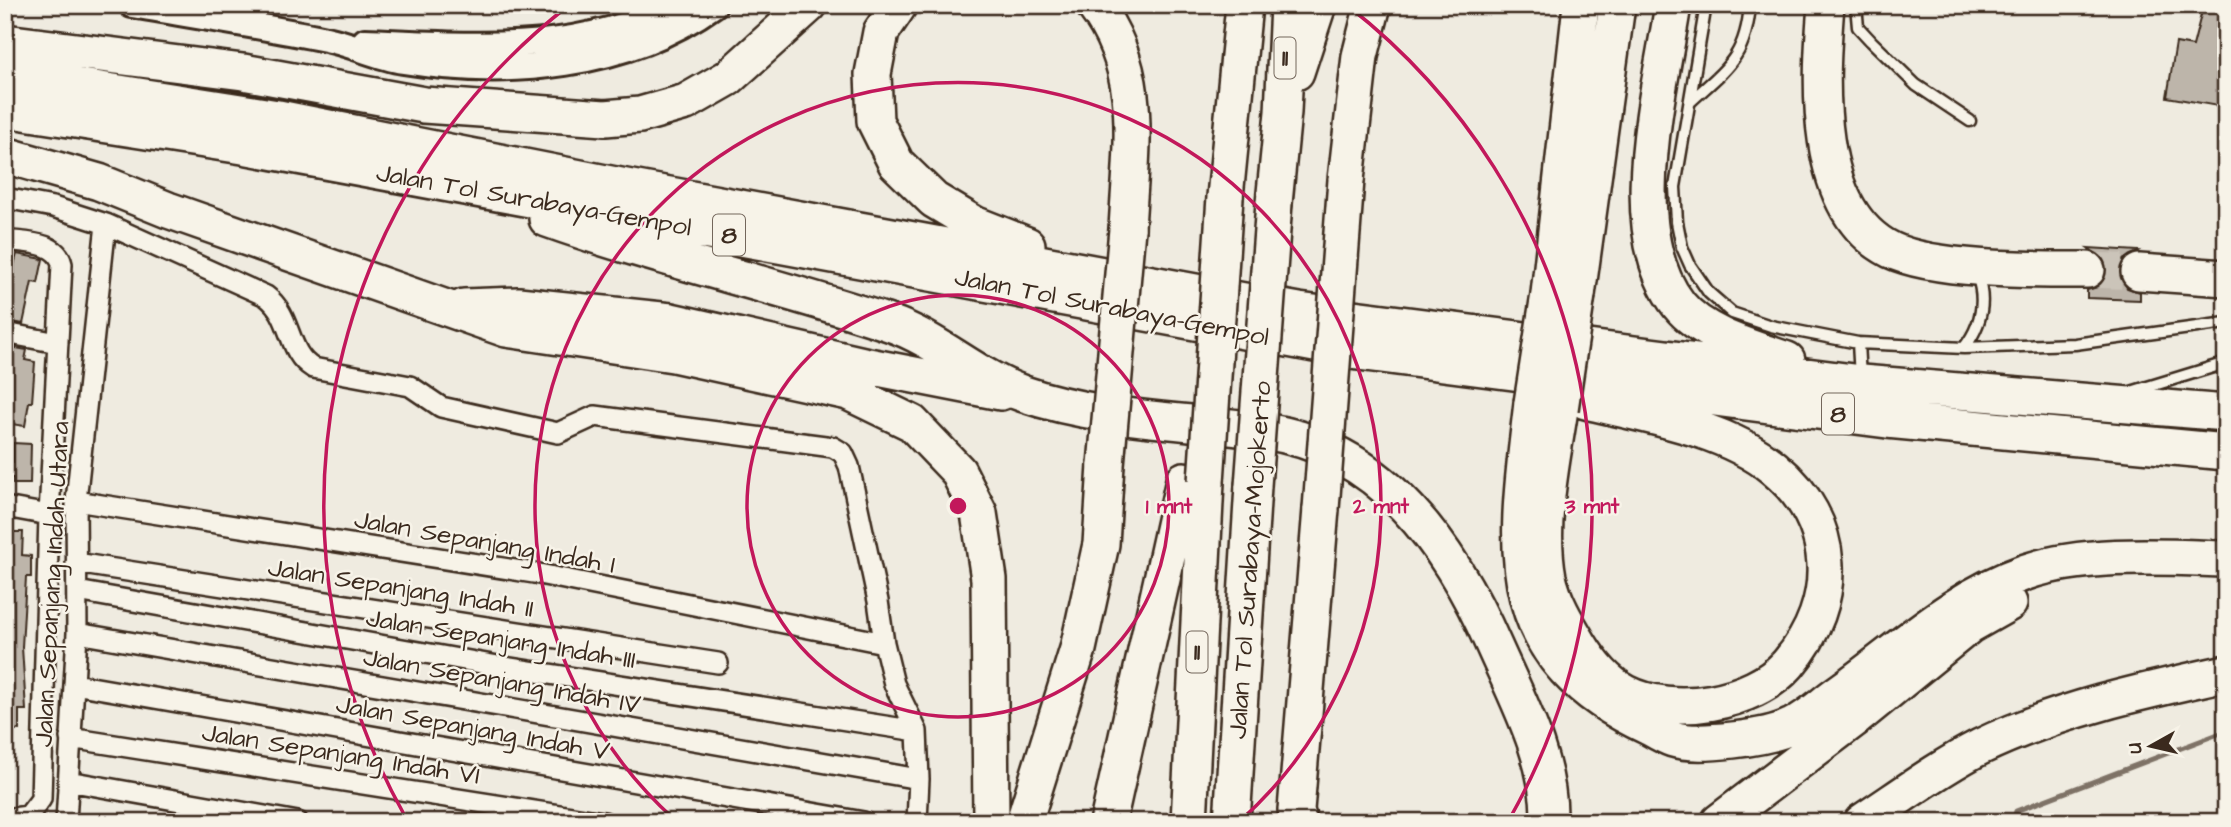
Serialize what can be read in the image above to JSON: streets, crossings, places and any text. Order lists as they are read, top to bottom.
{
  "streets": {
    "highway": [
      "11",
      "Jalan Tol Surabaya–Gempol",
      "8",
      "Jalan Tol Surabaya–Mojokerto"
    ],
    "street": [
      "Jalan Sepanjang Indah I",
      "Jalan Sepanjang Indah Utara",
      "Jalan Sepanjang Indah II",
      "Jalan Sepanjang Indah III",
      "Jalan Sepanjang Indah IV",
      "Jalan Sepanjang Indah V",
      "Jalan Sepanjang Indah VI"
    ]
  },
  "crossings": [
    ["Jalan Sepanjang Indah I", "Jalan Sepanjang Indah Utara"],
    ["Jalan Sepanjang Indah Utara", "Jalan Sepanjang Indah II"],
    ["Jalan Sepanjang Indah Utara", "Jalan Sepanjang Indah III"],
    ["Jalan Sepanjang Indah Utara", "Jalan Sepanjang Indah IV"],
    ["Jalan Sepanjang Indah Utara", "Jalan Sepanjang Indah V"],
    ["Jalan Sepanjang Indah Utara", "Jalan Sepanjang Indah VI"]
  ],
  "north": "left",
  "rings": ["1 mnt", "2 mnt", "3 mnt"]
}
